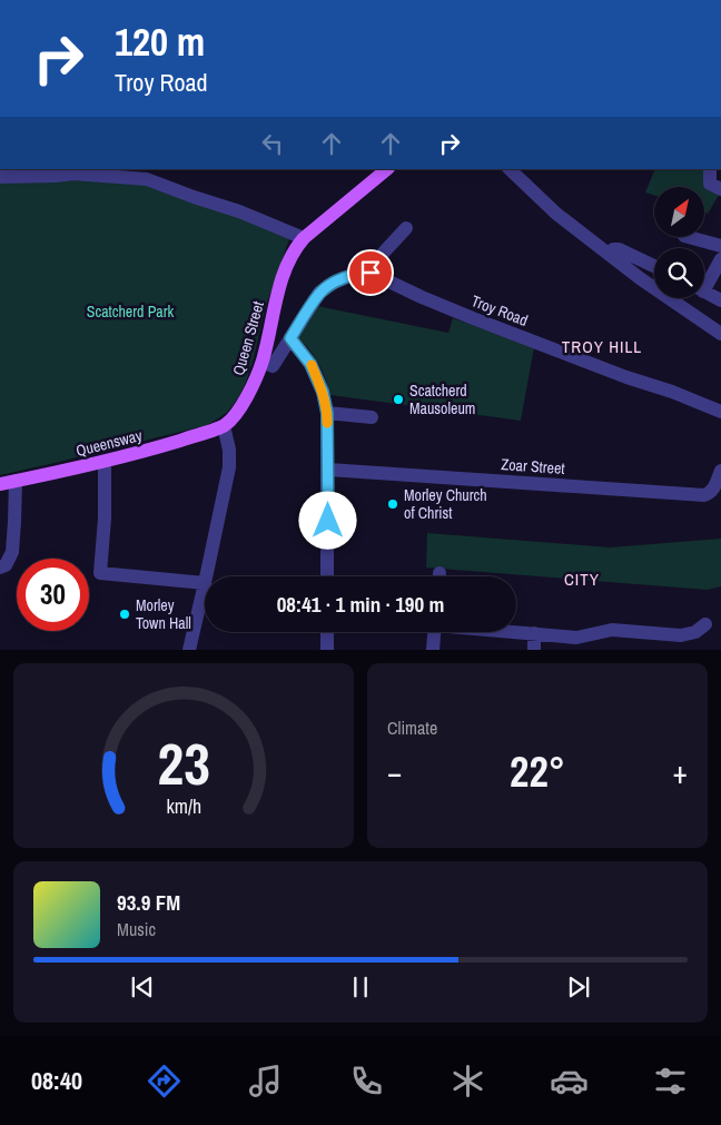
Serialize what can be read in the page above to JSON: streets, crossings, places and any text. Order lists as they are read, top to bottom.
{
  "streets": {
    "main road": ["Queen Street", "Queensway"],
    "street": ["Troy Road", "Zoar Street"]
  },
  "crossings": [
    ["Queen Street", "Queensway"]
  ],
  "districts": ["TROY HILL", "CITY"],
  "parks": ["Scatcherd Park"],
  "places": ["Scatcherd Mausoleum", "Morley Church of Christ", "Morley Town Hall"],
  "north": "top right",
  "page": {
    "turn": ["120 m", "Troy Road"],
    "limit": "30",
    "trip": "08:41 · 1 min · 190 m",
    "tile": "Climate",
    "heat": ["−", "22°", "+"],
    "song": ["93.9 FM", "Music"],
    "tabs": "08:40",
    "gauge": ["23", "km/h"]
  }
}
